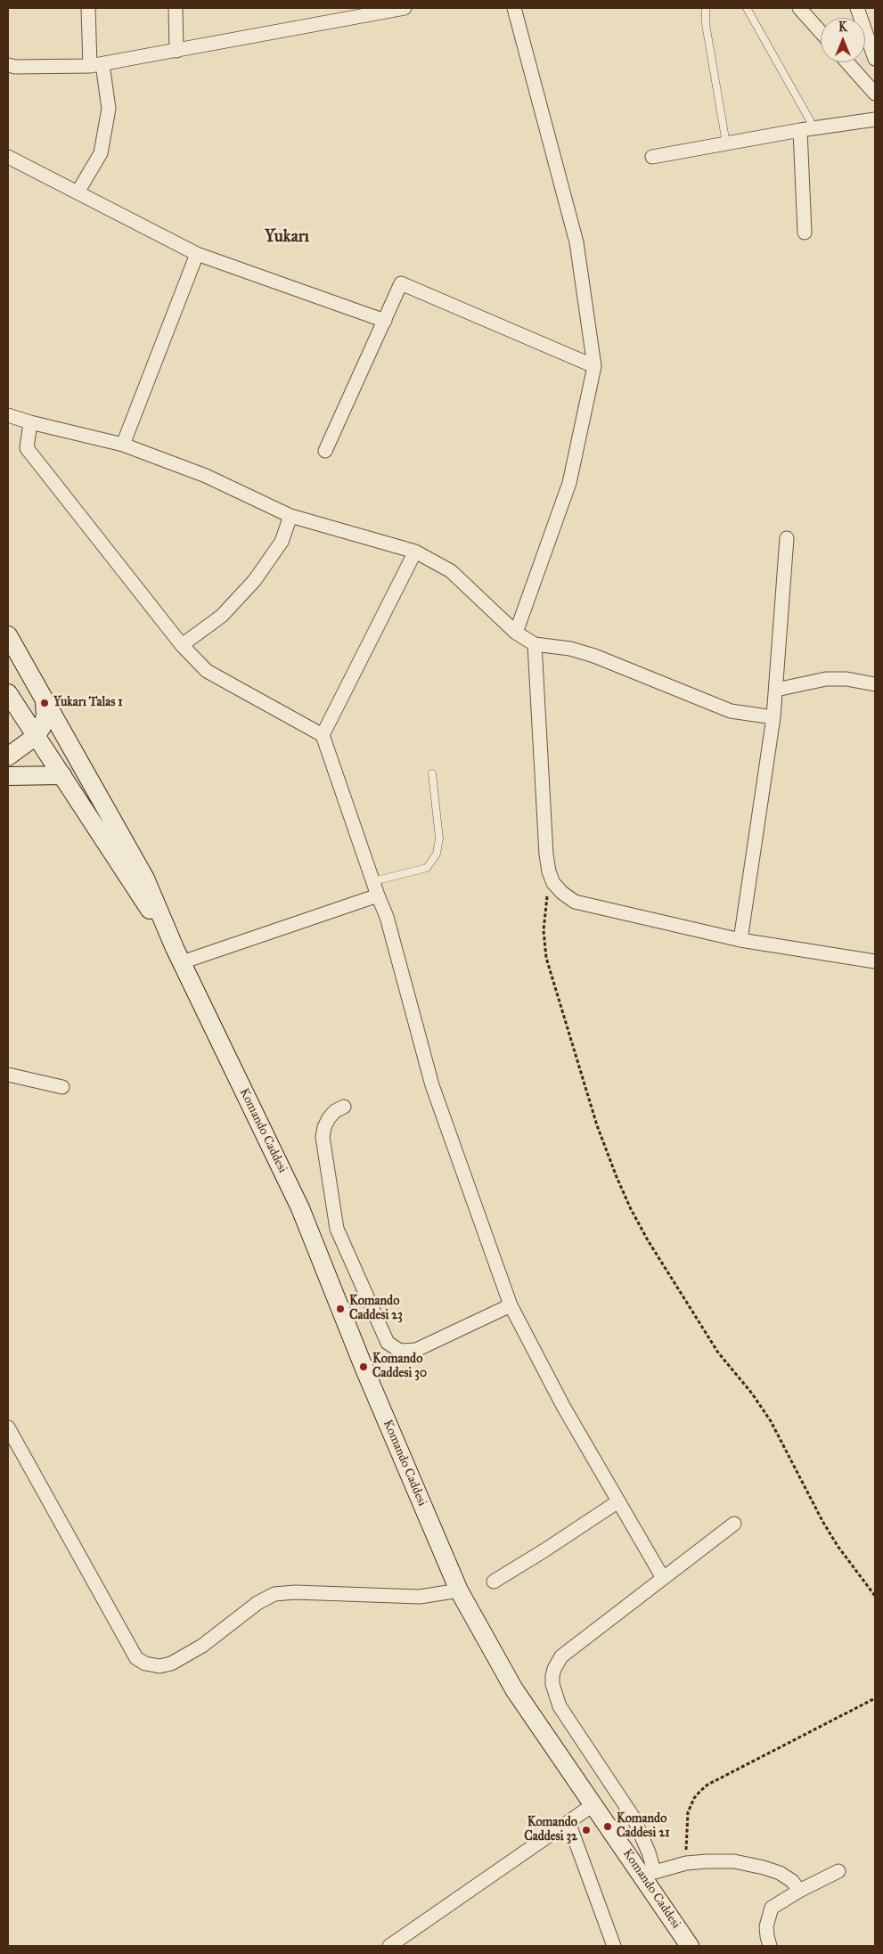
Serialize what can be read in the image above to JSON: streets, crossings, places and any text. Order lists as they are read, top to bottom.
{
  "streets": {
    "street": ["Komando Caddesi"]
  },
  "districts": ["Yukarı"],
  "places": [
    "Yukarı Talas 1",
    "Komando Caddesi 23",
    "Komando Caddesi 30",
    "Komando Caddesi 21",
    "Komando Caddesi 32"
  ],
  "north": "top"
}
